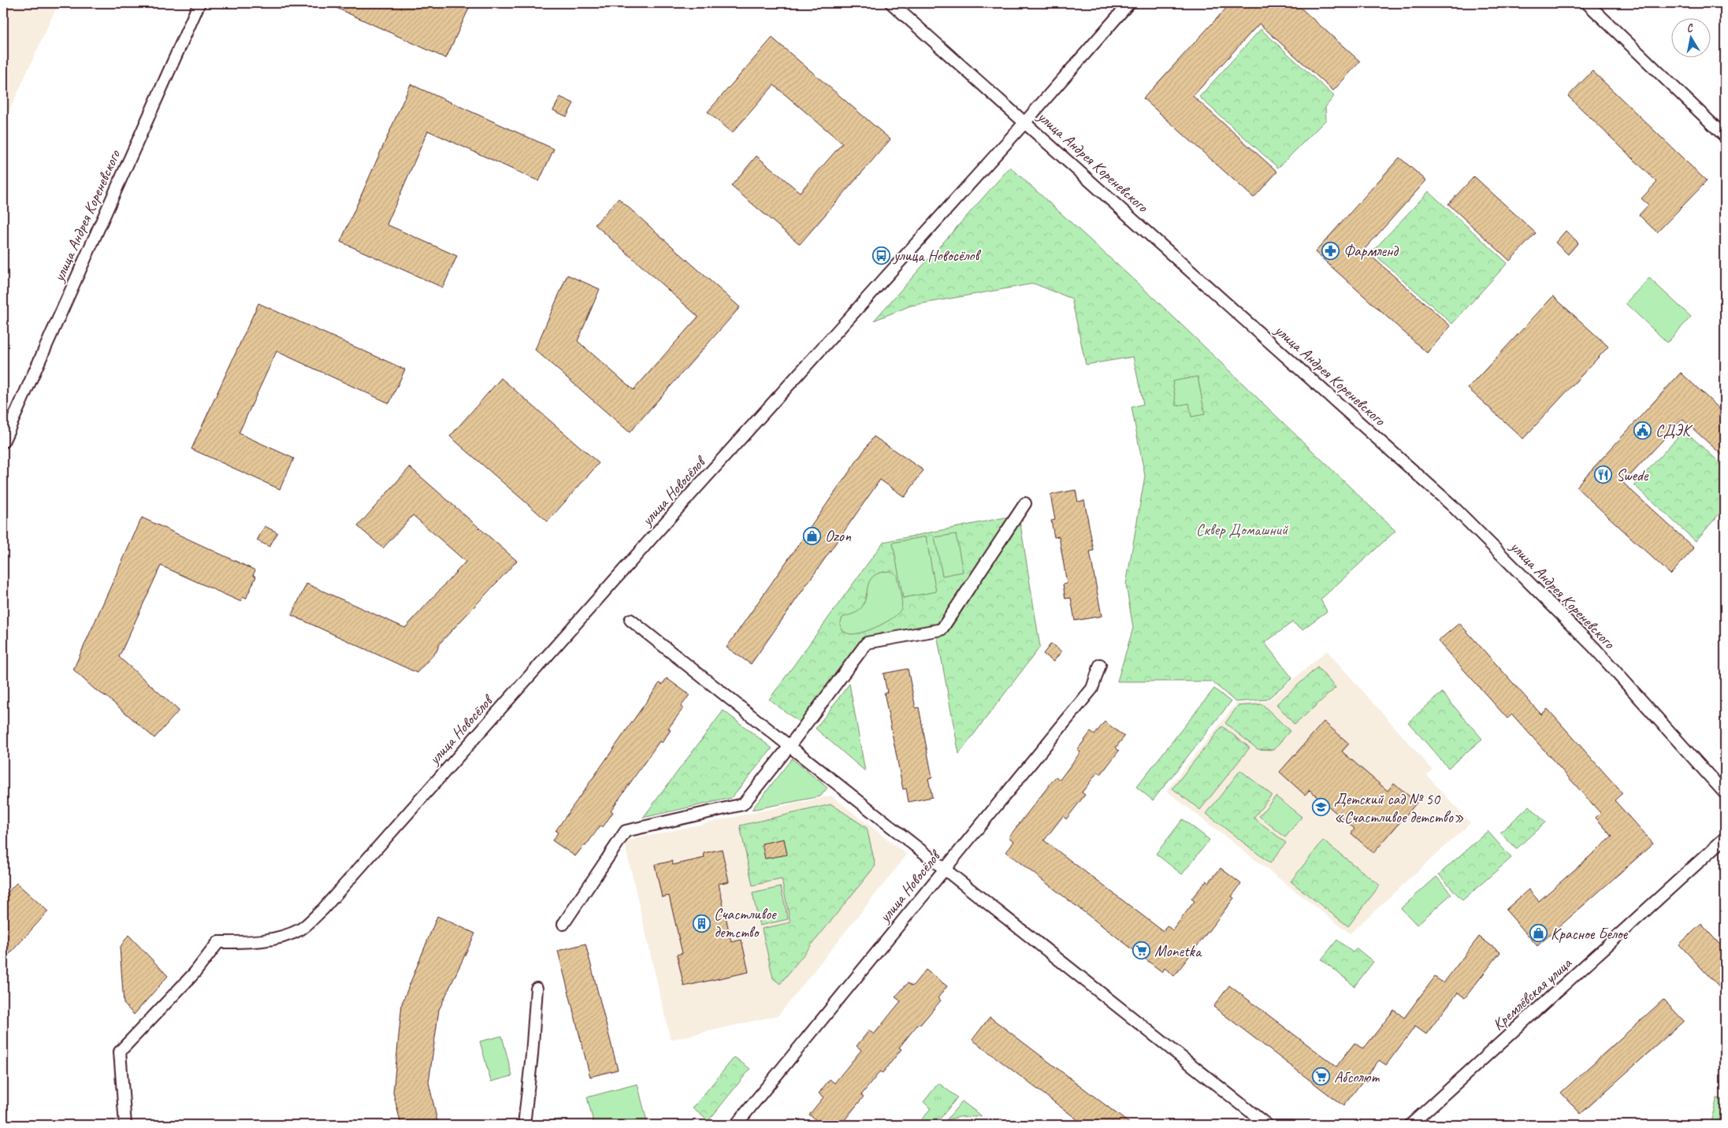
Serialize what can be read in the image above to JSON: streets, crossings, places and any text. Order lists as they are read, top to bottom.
{
  "streets": {
    "street": ["улица Андрея Кореневского", "улица Новосёлов", "Кремлёвская улица"]
  },
  "crossings": [
    ["улица Андрея Кореневского", "улица Новосёлов"]
  ],
  "parks": ["Сквер Домашний"],
  "places": {
    "pharmacy": ["Фармленд"],
    "bus stop": ["улица Новосёлов"],
    "public building": ["СДЭК"],
    "restaurant": ["Swede"],
    "shop": ["Ozon", "Красное Белое"],
    "school or university": ["Детский сад № 50 «Счастливое детство»"],
    "building": ["Счастливое детство"],
    "supermarket": ["Monetka", "Абсолют"]
  },
  "north": "top"
}
